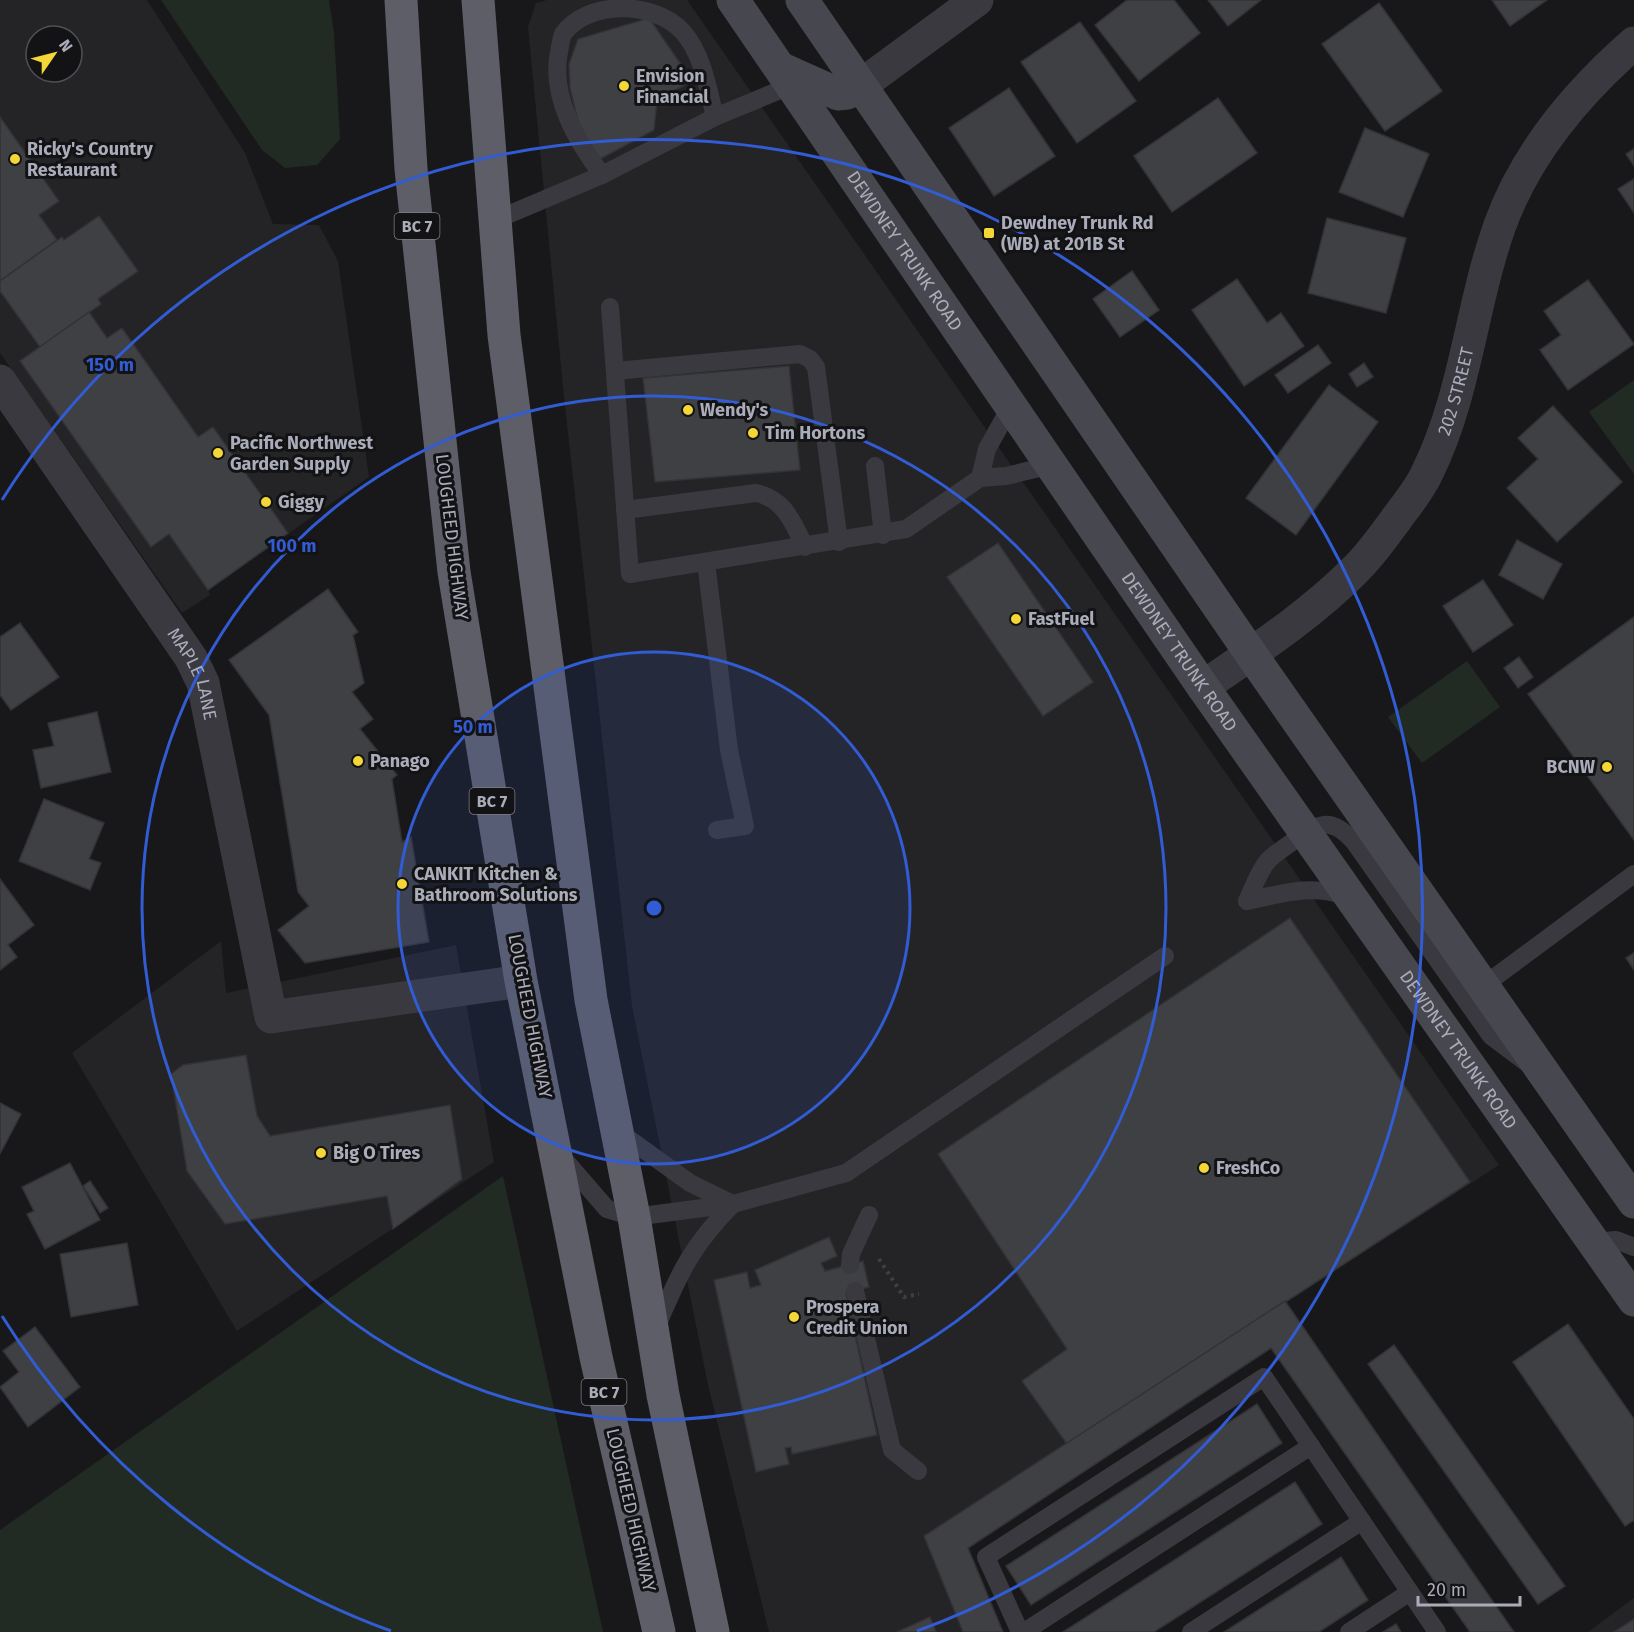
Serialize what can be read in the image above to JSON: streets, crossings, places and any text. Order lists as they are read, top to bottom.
{
  "streets": {
    "highway": ["BC 7", "LOUGHEED HIGHWAY"],
    "main road": ["DEWDNEY TRUNK ROAD"],
    "street": ["202 STREET", "MAPLE LANE"]
  },
  "crossings": [
    ["DEWDNEY TRUNK ROAD", "202 STREET"],
    ["LOUGHEED HIGHWAY", "MAPLE LANE"]
  ],
  "places": {
    "other": [
      "Envision Financial",
      "Ricky's Country Restaurant",
      "Wendy's",
      "Tim Hortons",
      "Pacific Northwest Garden Supply",
      "Giggy",
      "FastFuel",
      "Panago",
      "BCNW",
      "CANKIT Kitchen & Bathroom Solutions",
      "Big O Tires",
      "FreshCo",
      "Prospera Credit Union"
    ],
    "transit": ["Dewdney Trunk Rd (WB) at 201B St"]
  },
  "scale_bar": "20 m",
  "north": "top right",
  "rings": ["150 m", "100 m", "50 m"]
}
